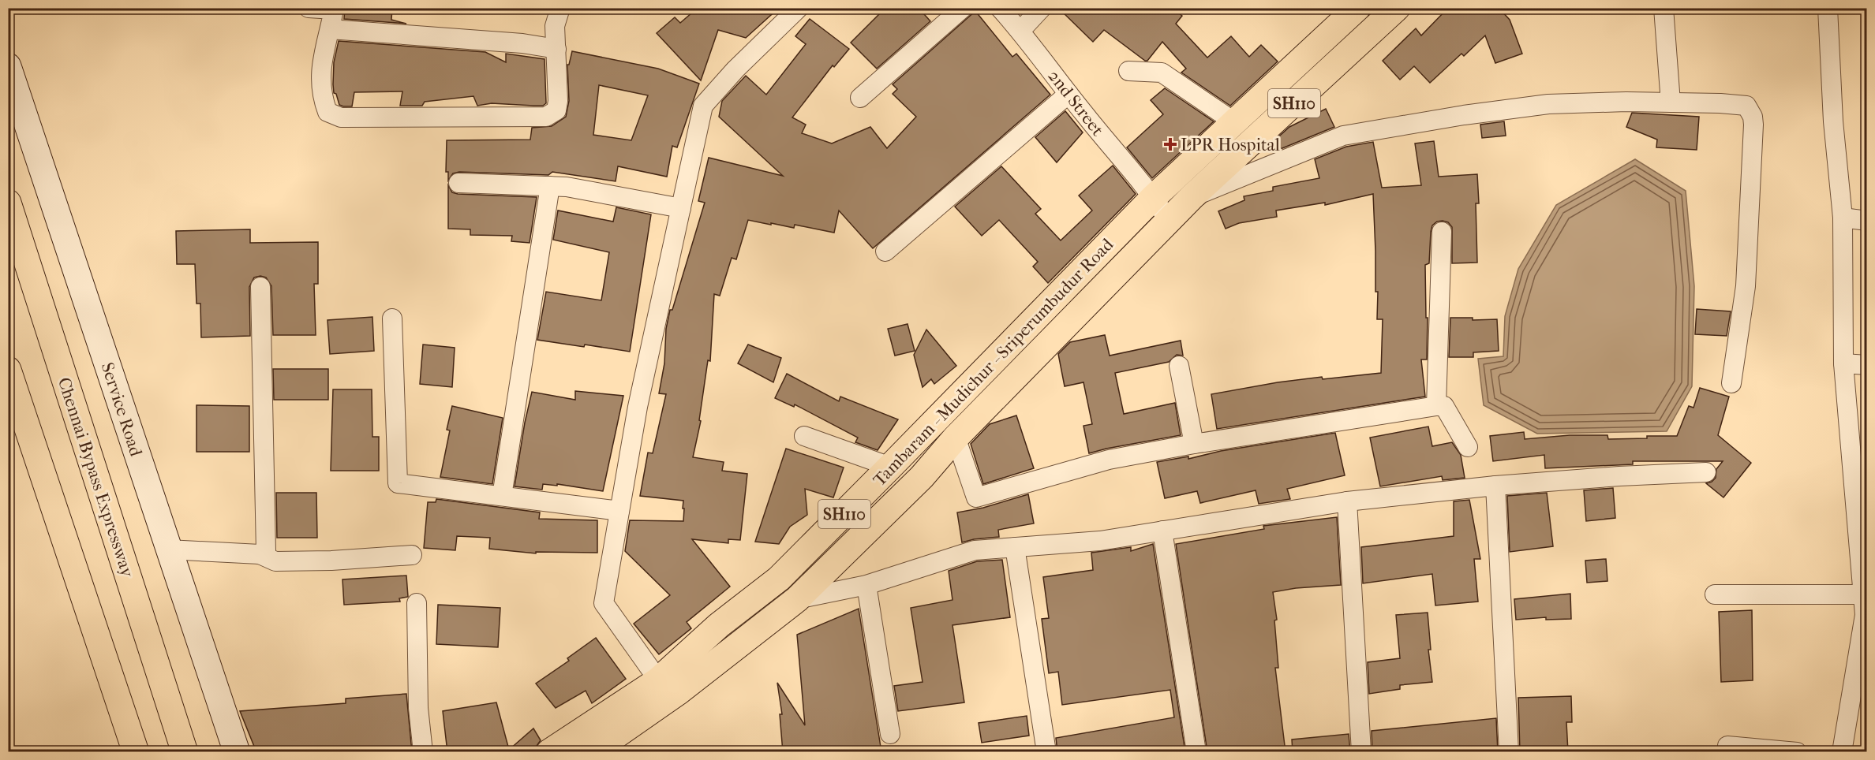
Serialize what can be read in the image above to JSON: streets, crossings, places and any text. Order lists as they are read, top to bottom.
{
  "streets": {
    "main road": ["SH110", "Tambaram - Mudichur - Sriperumbudur Road", "Chennai Bypass Expressway"],
    "street": ["2nd Street", "Service Road"]
  },
  "crossings": [
    ["2nd Street", "Tambaram - Mudichur - Sriperumbudur Road"]
  ],
  "places": {
    "health": ["LPR Hospital"]
  }
}
